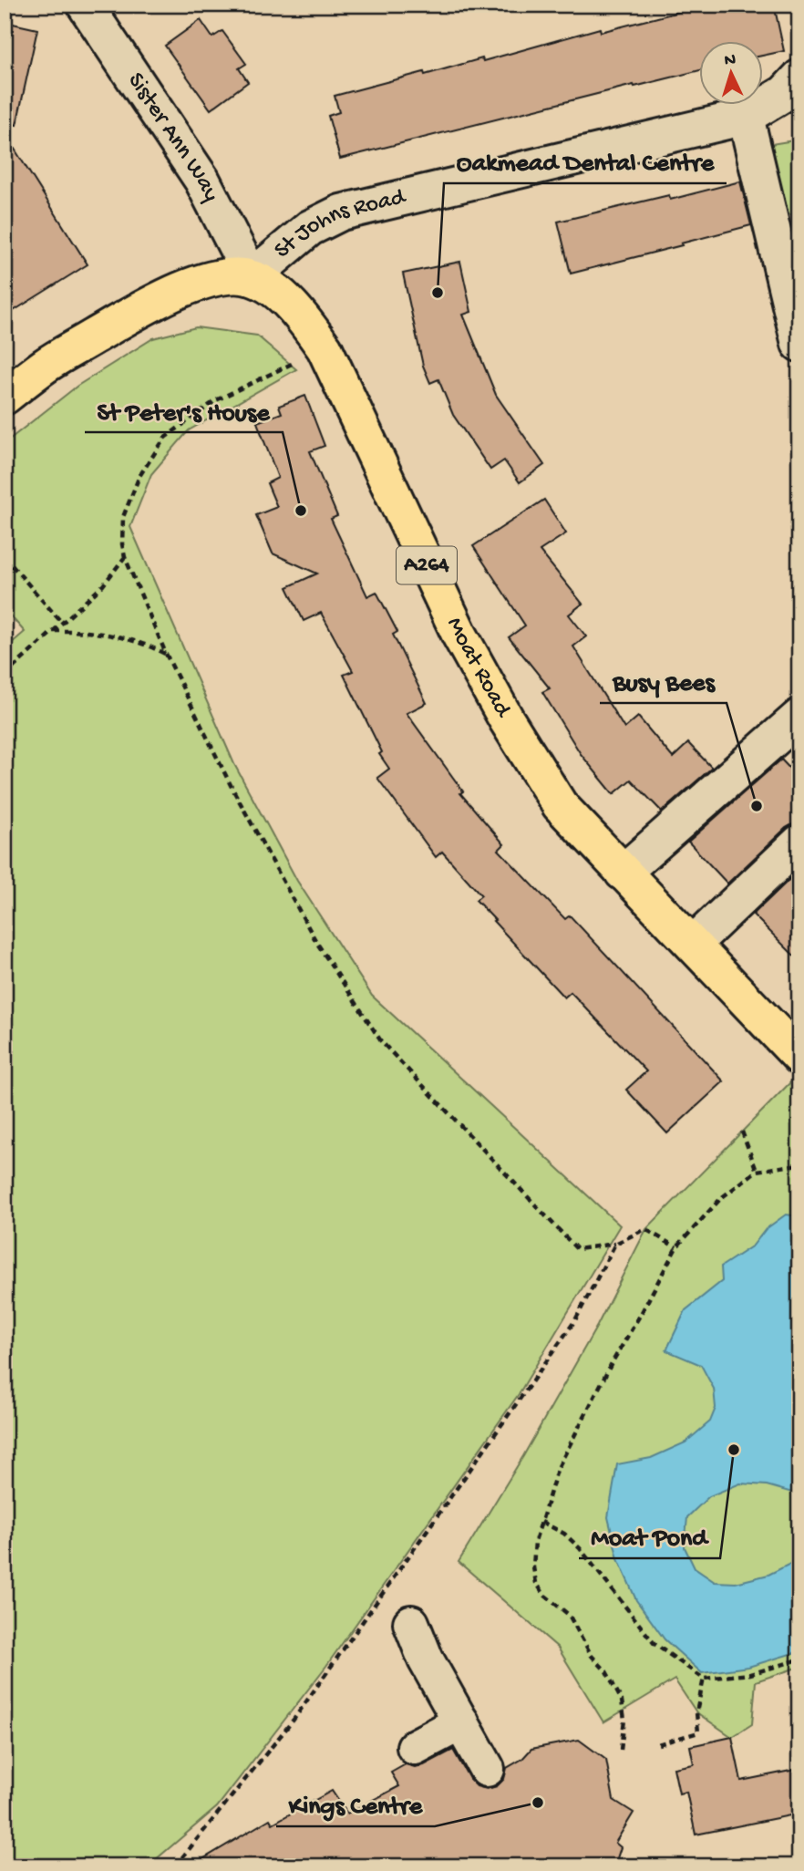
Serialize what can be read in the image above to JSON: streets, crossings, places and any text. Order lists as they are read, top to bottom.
{
  "streets": {
    "main road": ["A264", "Moat Road"],
    "street": ["Sister Ann Way", "St Johns Road"]
  },
  "crossings": [
    ["Sister Ann Way", "St Johns Road"],
    ["Sister Ann Way", "Moat Road"],
    ["St Johns Road", "Moat Road"]
  ],
  "places": [
    "Oakmead Dental Centre",
    "St Peter's House",
    "Busy Bees",
    "Moat Pond",
    "Kings Centre"
  ],
  "north": "top"
}
